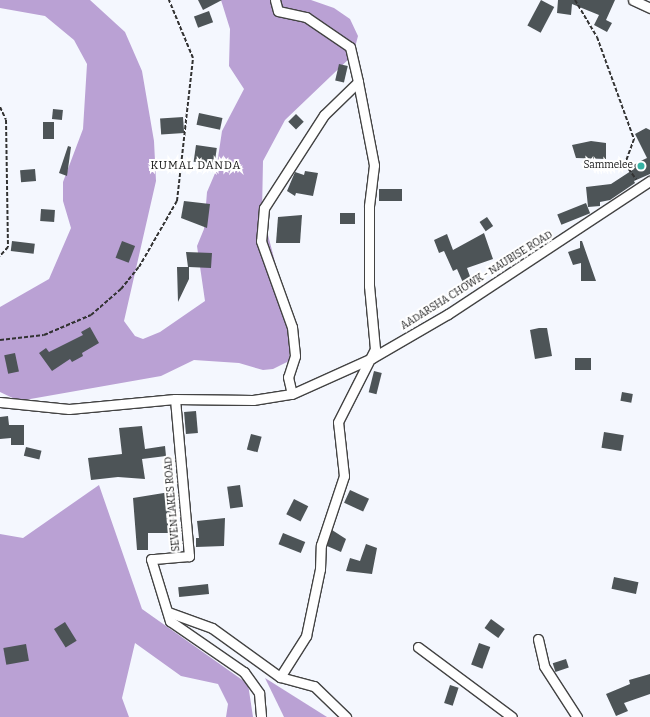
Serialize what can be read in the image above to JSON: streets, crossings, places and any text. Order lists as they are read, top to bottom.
{
  "streets": {
    "street": ["AADARSHA CHOWK - NAUBISE ROAD", "SEVEN LAKES ROAD"]
  },
  "crossings": [
    ["AADARSHA CHOWK - NAUBISE ROAD", "SEVEN LAKES ROAD"]
  ],
  "districts": ["KUMAL DANDA"],
  "places": ["Sammelee"]
}
